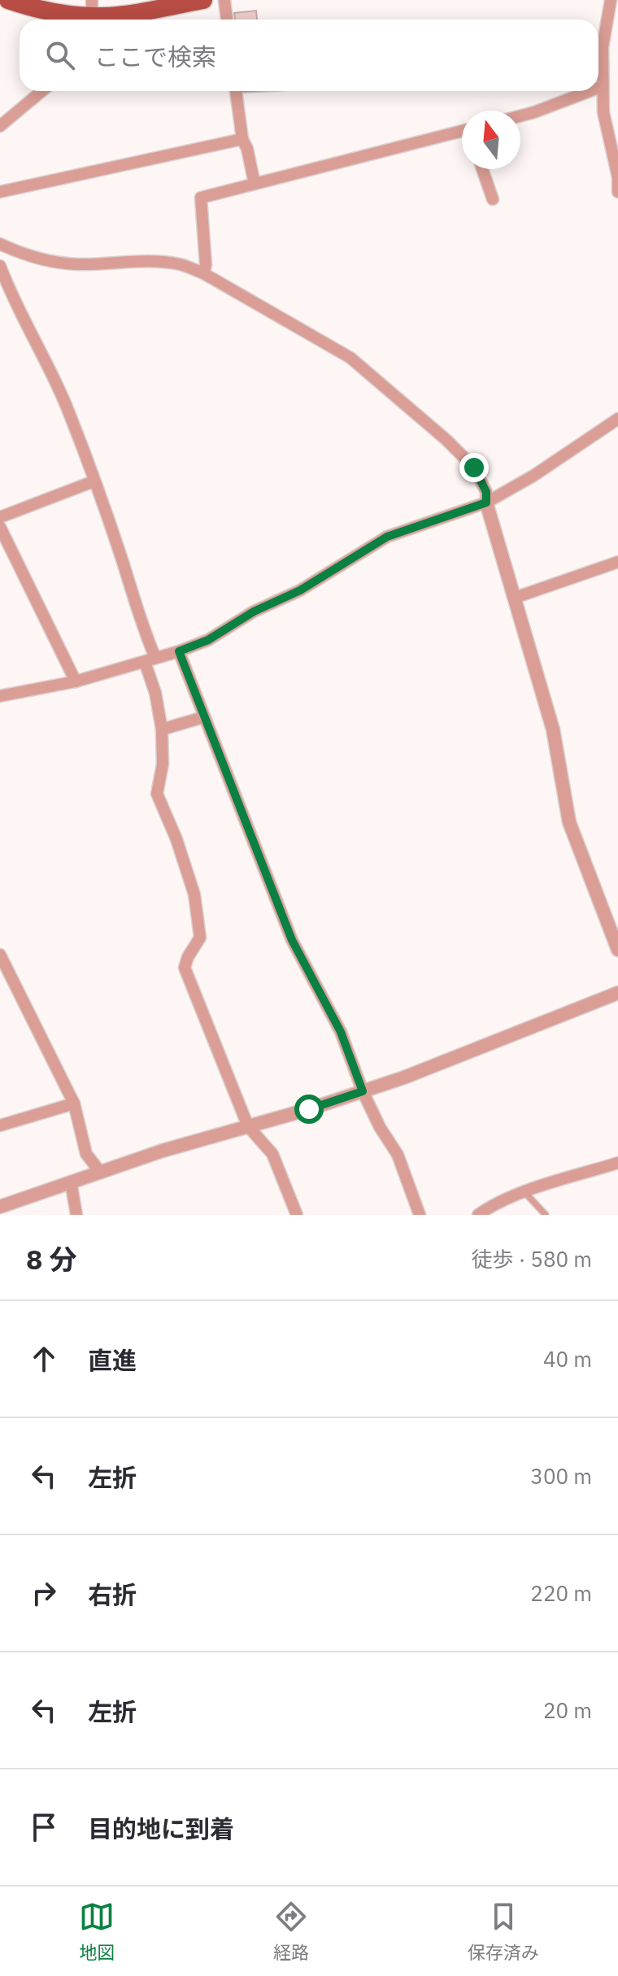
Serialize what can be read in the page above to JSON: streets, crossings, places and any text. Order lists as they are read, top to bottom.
{
  "north": "top",
  "page": {
    "search": "ここで検索",
    "heading": ["8 分", "徒歩 · 580 m"],
    "list": [
      ["直進", "40 m"],
      ["左折", "300 m"],
      ["右折", "220 m"],
      ["左折", "20 m"],
      "目的地に到着"
    ],
    "nav": ["地図", "経路", "保存済み"]
  }
}
